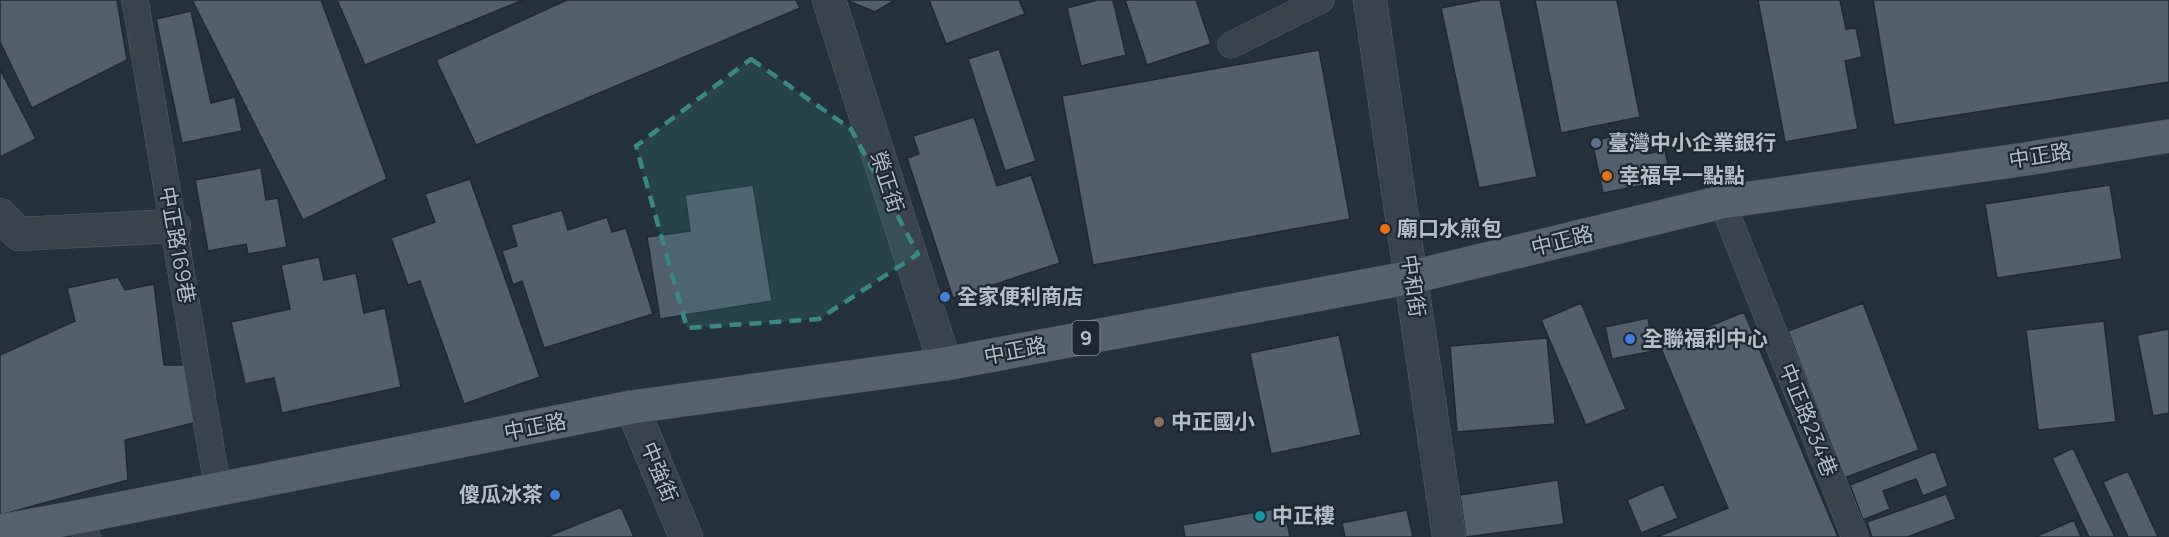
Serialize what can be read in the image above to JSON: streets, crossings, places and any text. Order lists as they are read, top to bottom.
{
  "streets": {
    "main road": ["中正路", "9"],
    "street": ["榮正街", "中和街", "中強街"],
    "lane": ["中正路169巷", "中正路234巷"]
  },
  "crossings": [
    ["中正路", "榮正街"],
    ["中正路", "中正路169巷"],
    ["中正路", "中和街"],
    ["中正路", "中正路234巷"],
    ["中正路", "中強街"]
  ],
  "places": [
    "臺灣中小企業銀行",
    "幸福早一點點",
    "廟口水煎包",
    "全家便利商店",
    "全聯福利中心",
    "中正國小",
    "傻瓜冰茶",
    "中正樓"
  ]
}
